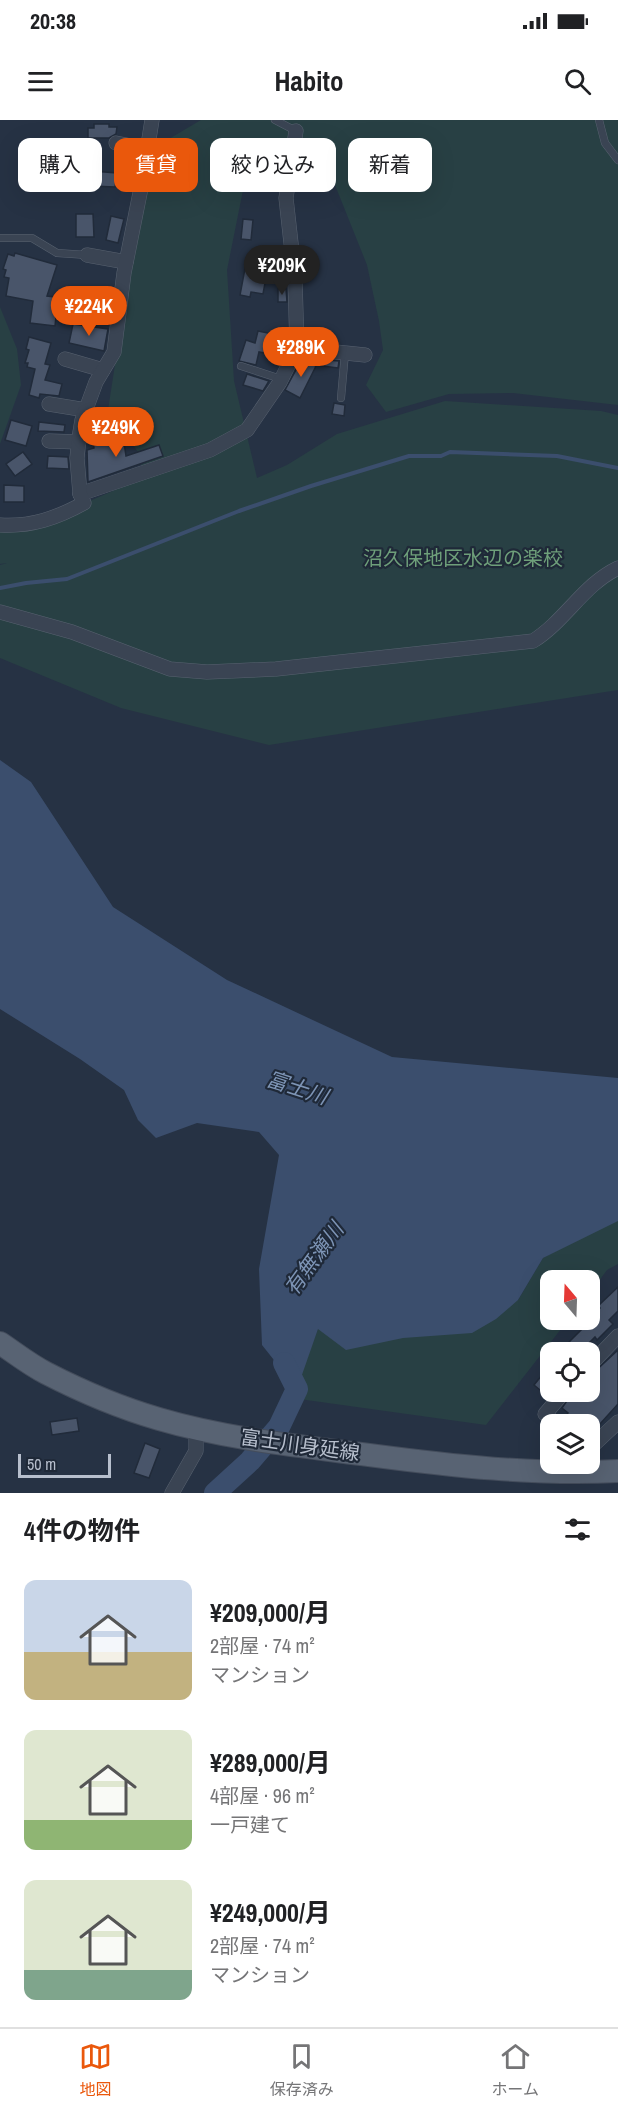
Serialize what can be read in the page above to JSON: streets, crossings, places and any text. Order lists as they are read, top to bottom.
{
  "streets": {
    "main road": ["富士川身延線"]
  },
  "water": ["富士川", "有無瀬川"],
  "parks": ["沼久保地区水辺の楽校"],
  "scale_bar": "50 m",
  "north": "top",
  "page": {
    "status": "20:38",
    "header": "Habito",
    "chip": [
      "購入",
      "賃貸",
      "絞り込み",
      "新着"
    ],
    "price": [
      "¥209K",
      "¥224K",
      "¥289K",
      "¥249K"
    ],
    "scale": "50 m",
    "heading": "4件の物件",
    "list": [
      {
        "name": "¥209,000/月",
        "note": "2部屋 · 74 m² · マンション"
      },
      {
        "name": "¥289,000/月",
        "note": "4部屋 · 96 m² · 一戸建て"
      },
      {
        "name": "¥249,000/月",
        "note": "2部屋 · 74 m² · マンション"
      }
    ],
    "tabs": ["地図", "保存済み", "ホーム"]
  }
}
